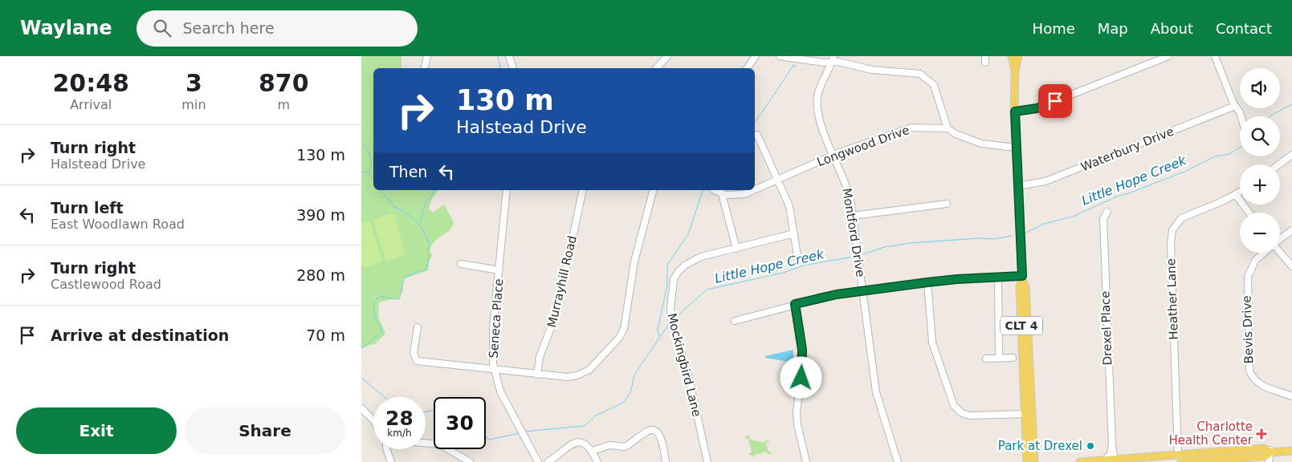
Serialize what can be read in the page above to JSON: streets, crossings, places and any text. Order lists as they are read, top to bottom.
{
  "streets": {
    "main road": ["CLT 4"],
    "street": [
      "Longwood Drive",
      "Waterbury Drive",
      "Montford Drive",
      "Murrayhill Road",
      "Heather Lane",
      "Seneca Place",
      "Drexel Place",
      "Bevis Drive",
      "Mockingbird Lane"
    ]
  },
  "crossings": [
    ["Longwood Drive", "Montford Drive"]
  ],
  "water": ["Little Hope Creek"],
  "places": {
    "health": ["Charlotte Health Center"],
    "other": ["Park at Drexel"]
  },
  "page": {
    "header": "Waylane",
    "search": "Search here",
    "nav": [
      "Home",
      "Map",
      "About",
      "Contact"
    ],
    "eta": [
      "20:48",
      "Arrival",
      "3",
      "min",
      "870",
      "m"
    ],
    "map_buttons": ["+", "−"],
    "turn": ["130 m", "Halstead Drive"],
    "list": [
      {
        "name": "Turn right",
        "note": "Halstead Drive",
        "value": "130 m"
      },
      {
        "name": "Turn left",
        "note": "East Woodlawn Road",
        "value": "390 m"
      },
      {
        "name": "Turn right",
        "note": "Castlewood Road",
        "value": "280 m"
      },
      {
        "name": "Arrive at destination",
        "value": "70 m"
      }
    ],
    "then": "Then",
    "speed": "28 km/h",
    "limit": "30",
    "buttons": ["Exit", "Share"]
  }
}
